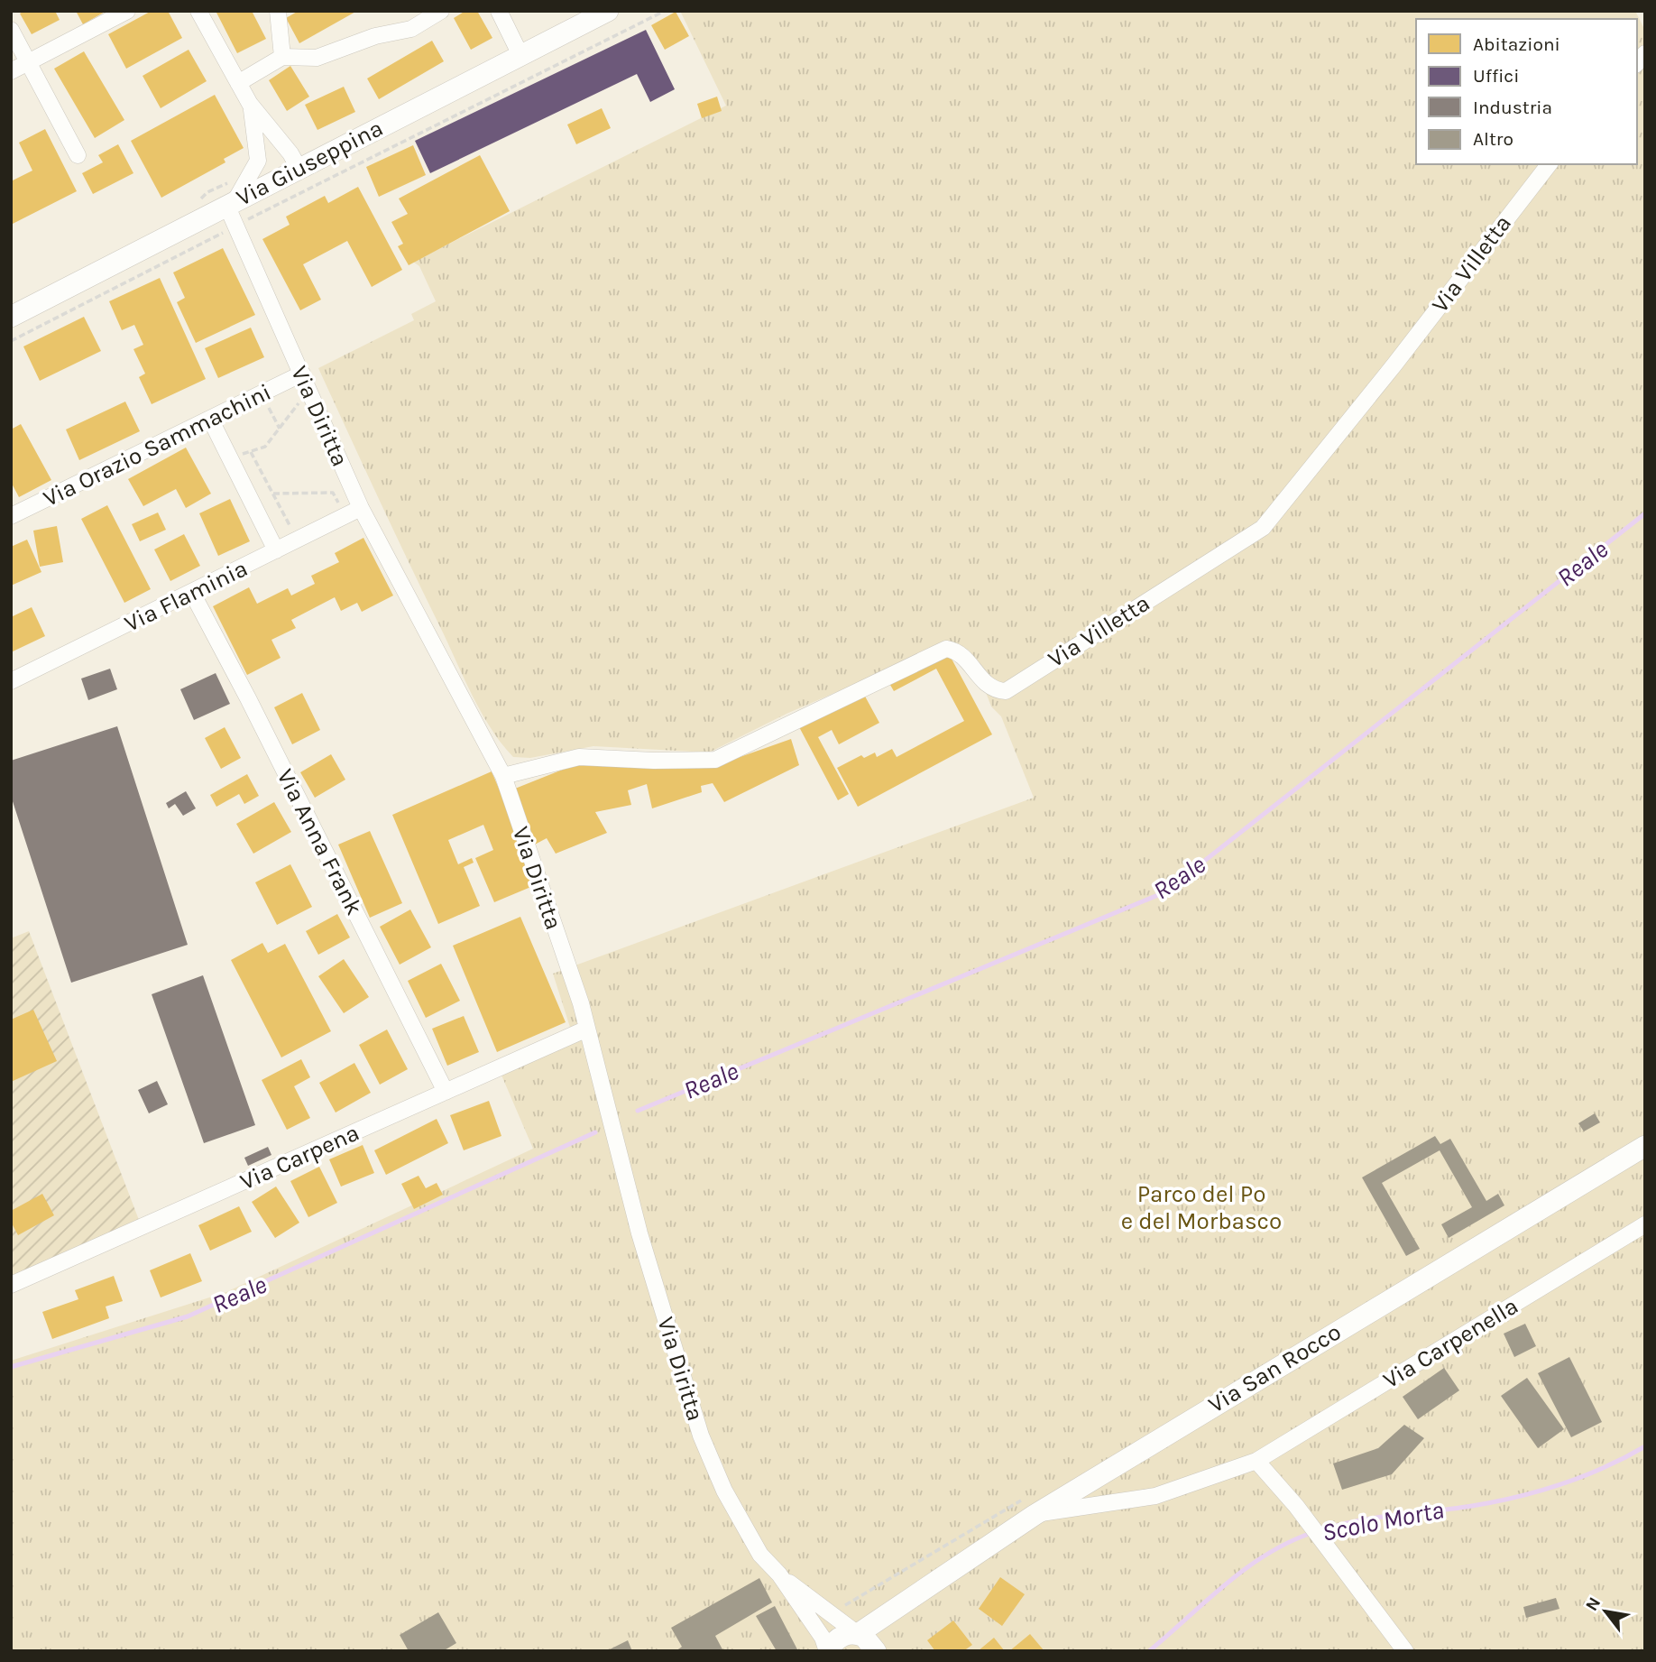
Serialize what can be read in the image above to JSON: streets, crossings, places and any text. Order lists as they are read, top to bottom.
{
  "streets": {
    "main road": ["Via Giuseppina", "Via San Rocco"],
    "street": [
      "Via Villetta",
      "Via Diritta",
      "Via Orazio Sammachini",
      "Via Flaminia",
      "Via Anna Frank",
      "Via Carpena",
      "Via Carpenella"
    ]
  },
  "crossings": [
    ["Via Giuseppina", "Via Diritta"],
    ["Via Villetta", "Via Diritta"],
    ["Via Diritta", "Via Orazio Sammachini"],
    ["Via Diritta", "Via Flaminia"],
    ["Via Diritta", "Via Carpena"],
    ["Via Diritta", "Via San Rocco"],
    ["Via Flaminia", "Via Anna Frank"],
    ["Via Anna Frank", "Via Carpena"],
    ["Via Carpenella", "Via San Rocco"]
  ],
  "water": ["Reale", "Scolo Morta"],
  "parks": ["Parco del Po e del Morbasco"],
  "legend": [
    "Abitazioni",
    "Uffici",
    "Industria",
    "Altro"
  ],
  "north": "top left"
}
